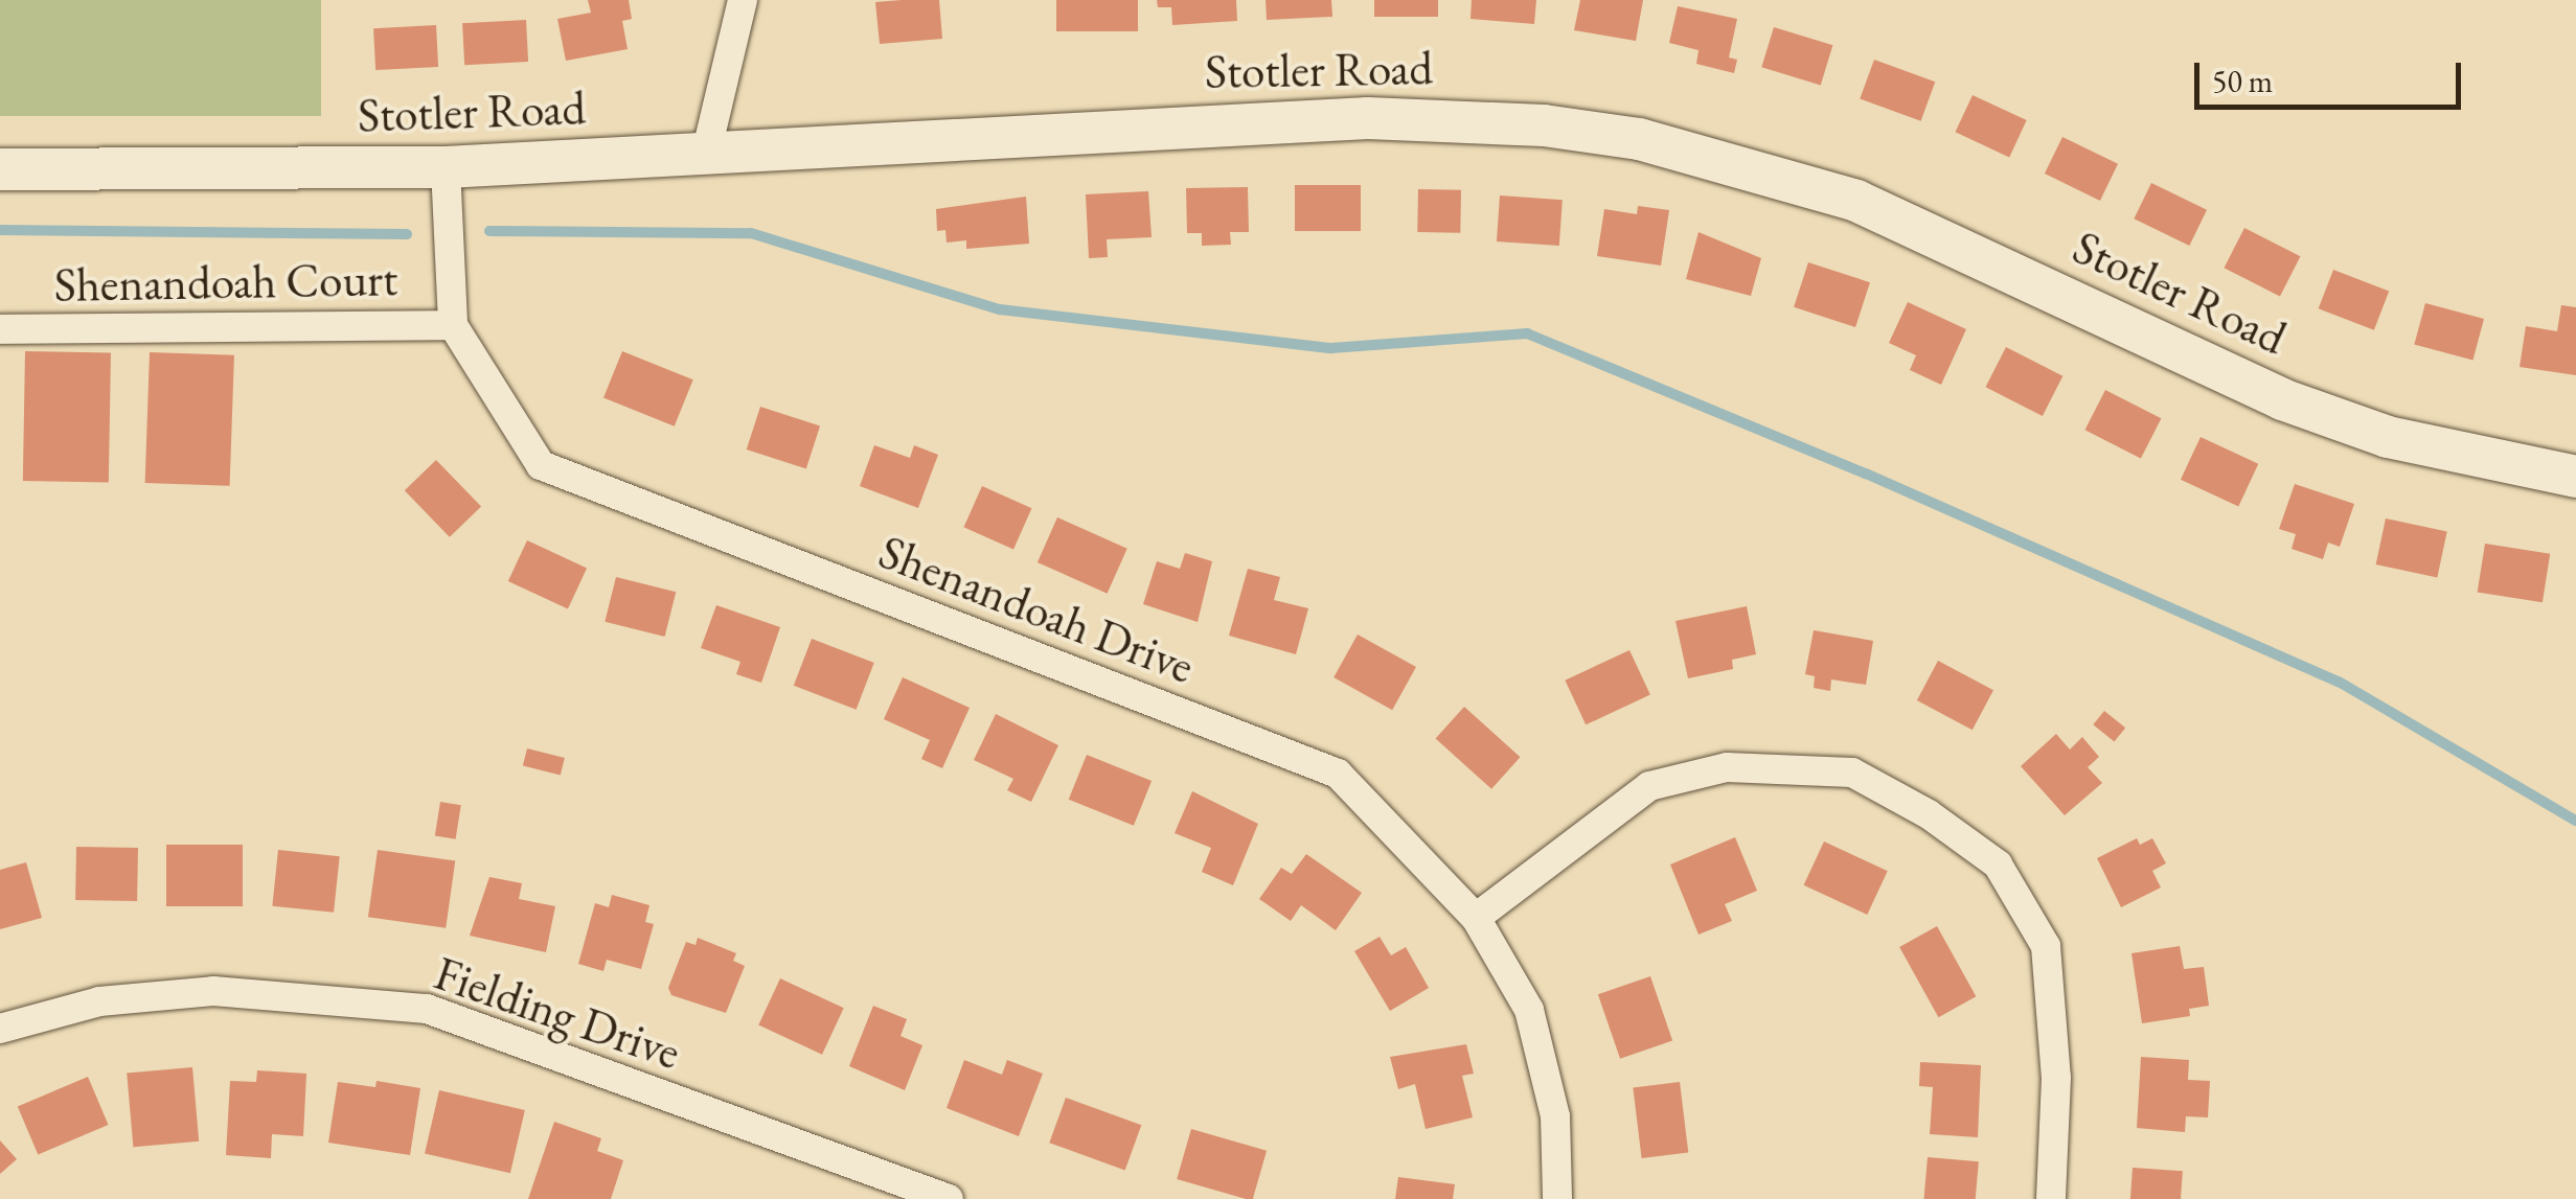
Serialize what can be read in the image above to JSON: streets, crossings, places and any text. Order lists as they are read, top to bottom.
{
  "streets": {
    "street": [
      "Stotler Road",
      "Shenandoah Court",
      "Shenandoah Drive",
      "Fielding Drive"
    ]
  },
  "crossings": [
    ["Stotler Road", "Shenandoah Drive"],
    ["Shenandoah Court", "Shenandoah Drive"]
  ],
  "scale_bar": "50 m"
}
